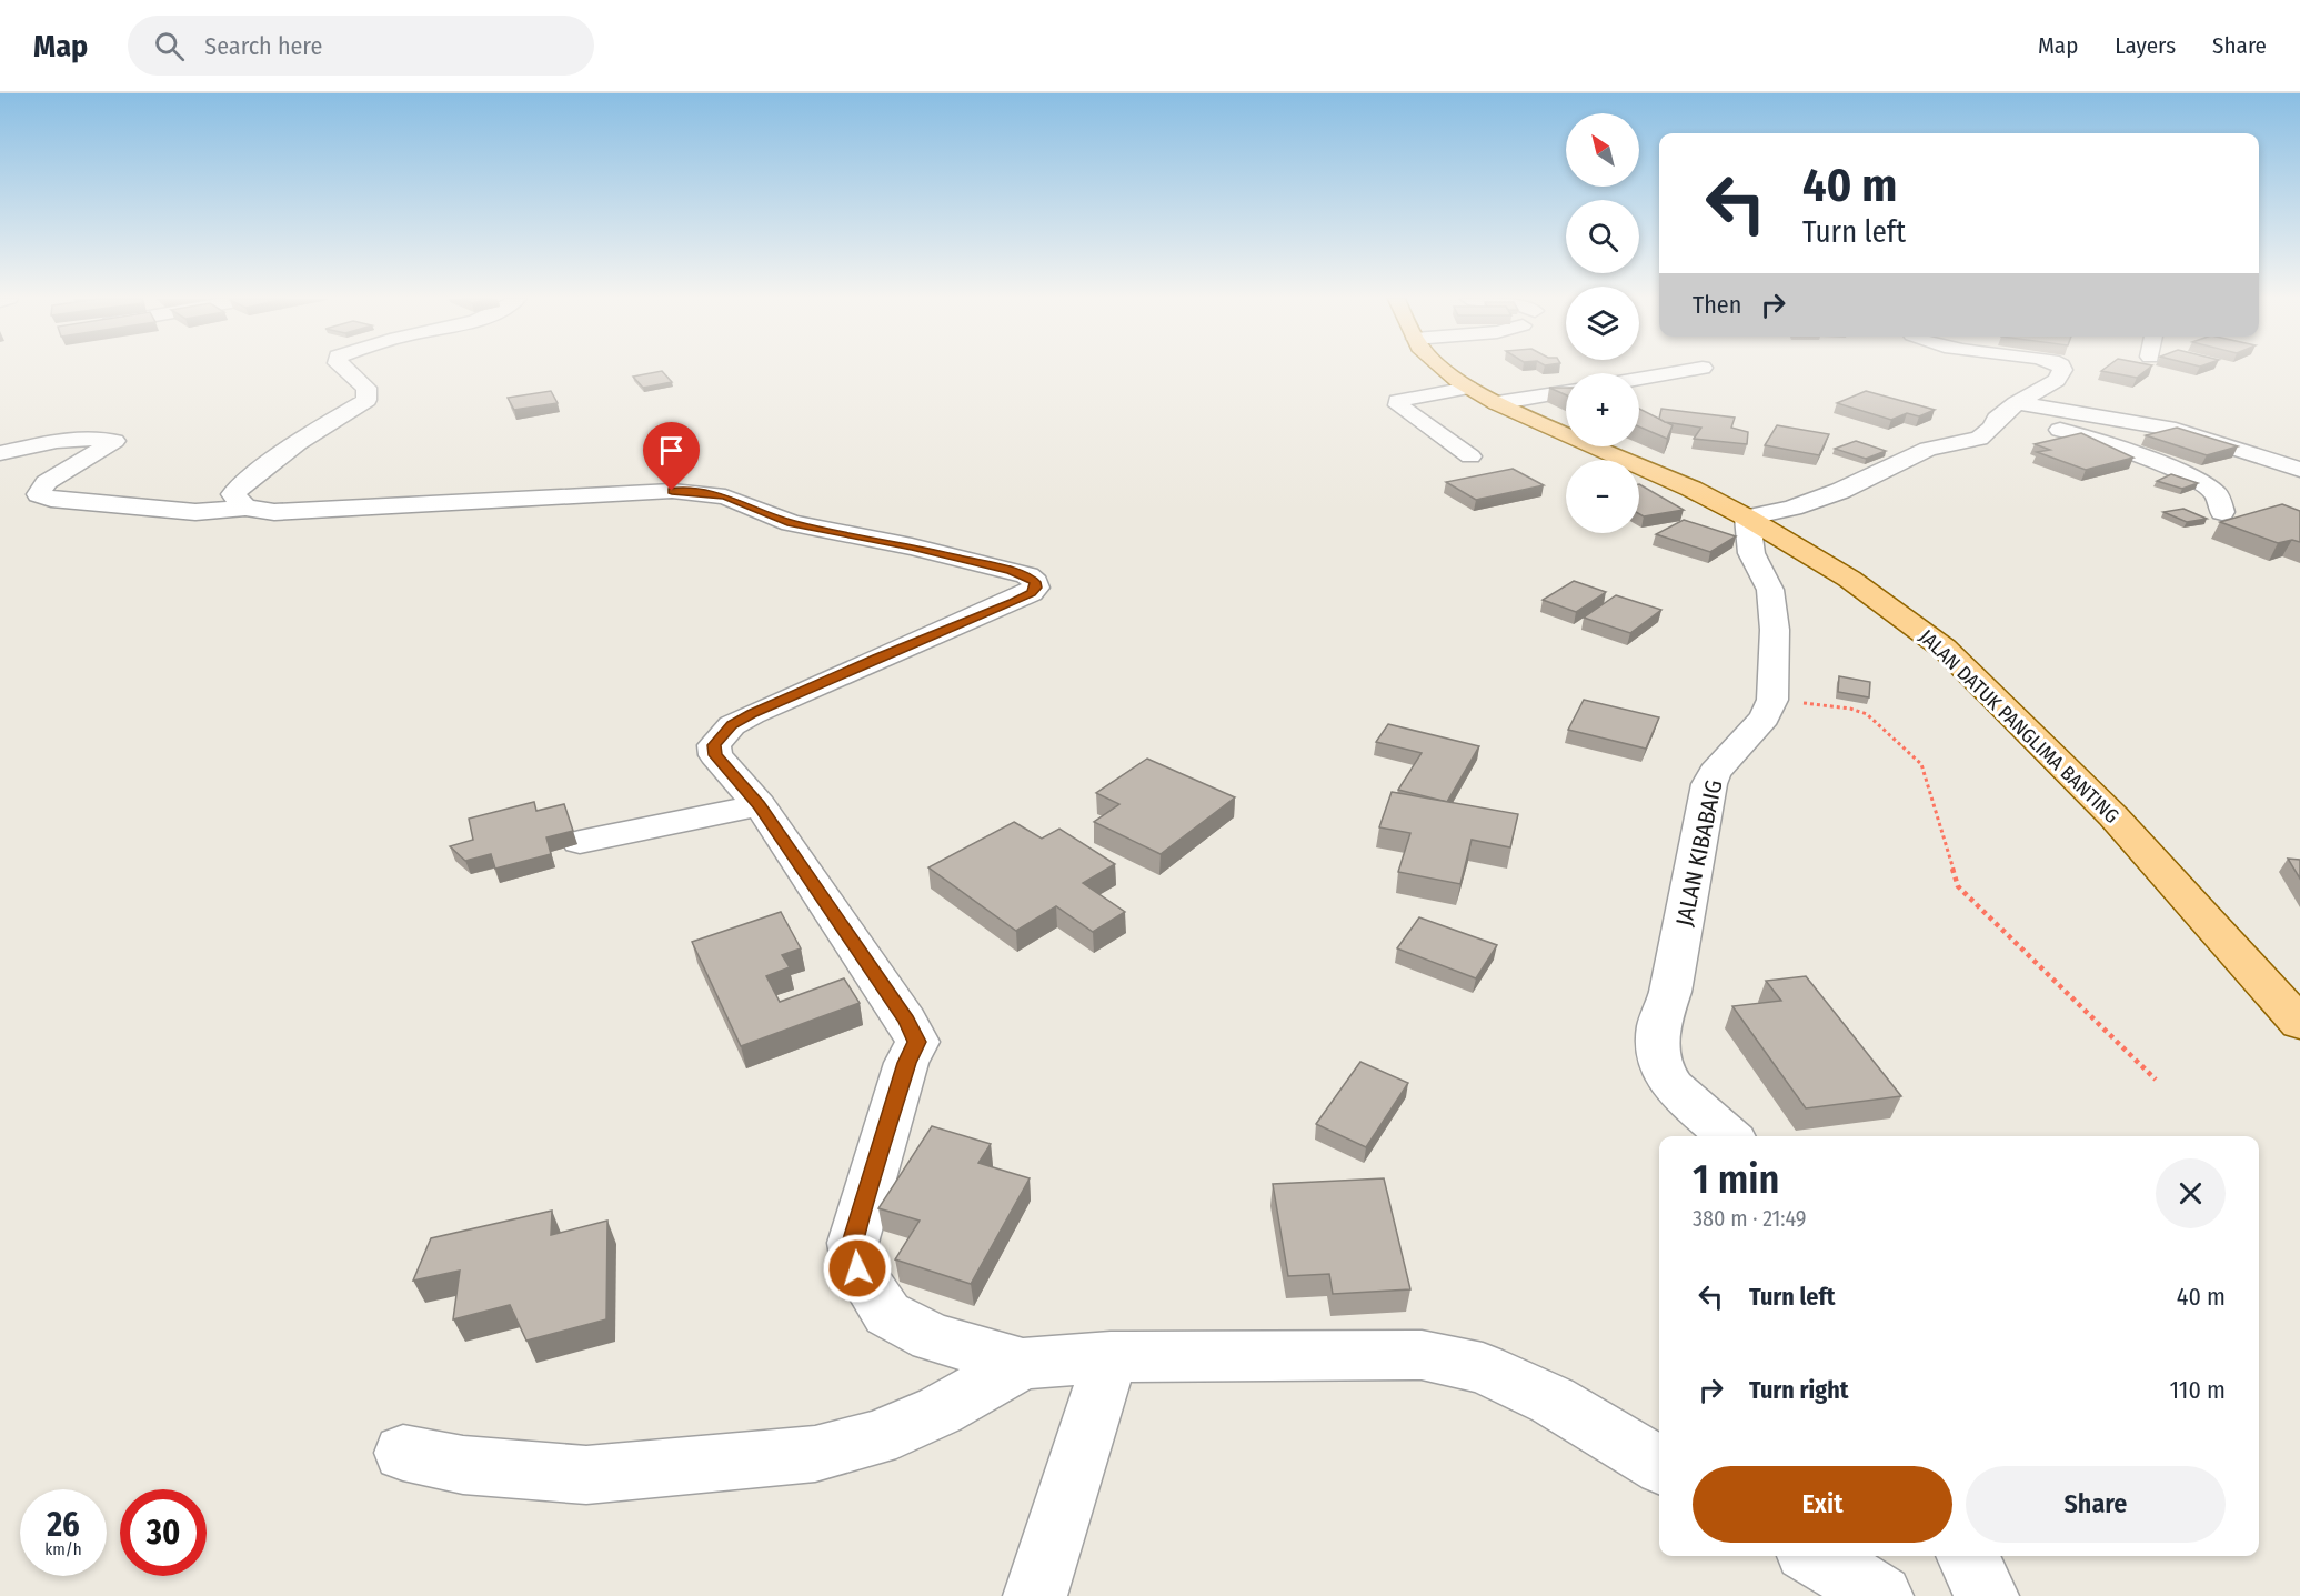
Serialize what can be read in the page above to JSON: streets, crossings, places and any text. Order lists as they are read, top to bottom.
{
  "streets": {
    "main road": ["JALAN DATUK PANGLIMA BANTING"],
    "street": ["JALAN KIBABAIG"]
  },
  "crossings": [
    ["JALAN DATUK PANGLIMA BANTING", "JALAN KIBABAIG"]
  ],
  "north": "top left",
  "page": {
    "header": "Map",
    "search": "Search here",
    "nav": ["Map", "Layers", "Share"],
    "map_buttons": ["+", "−"],
    "turn": ["40 m", "Turn left"],
    "then": "Then",
    "heading": ["1 min", "380 m · 21:49"],
    "list": [
      {
        "name": "Turn left",
        "value": "40 m"
      },
      {
        "name": "Turn right",
        "value": "110 m"
      }
    ],
    "buttons": ["Exit", "Share"],
    "speed": "26 km/h",
    "limit": "30"
  }
}
